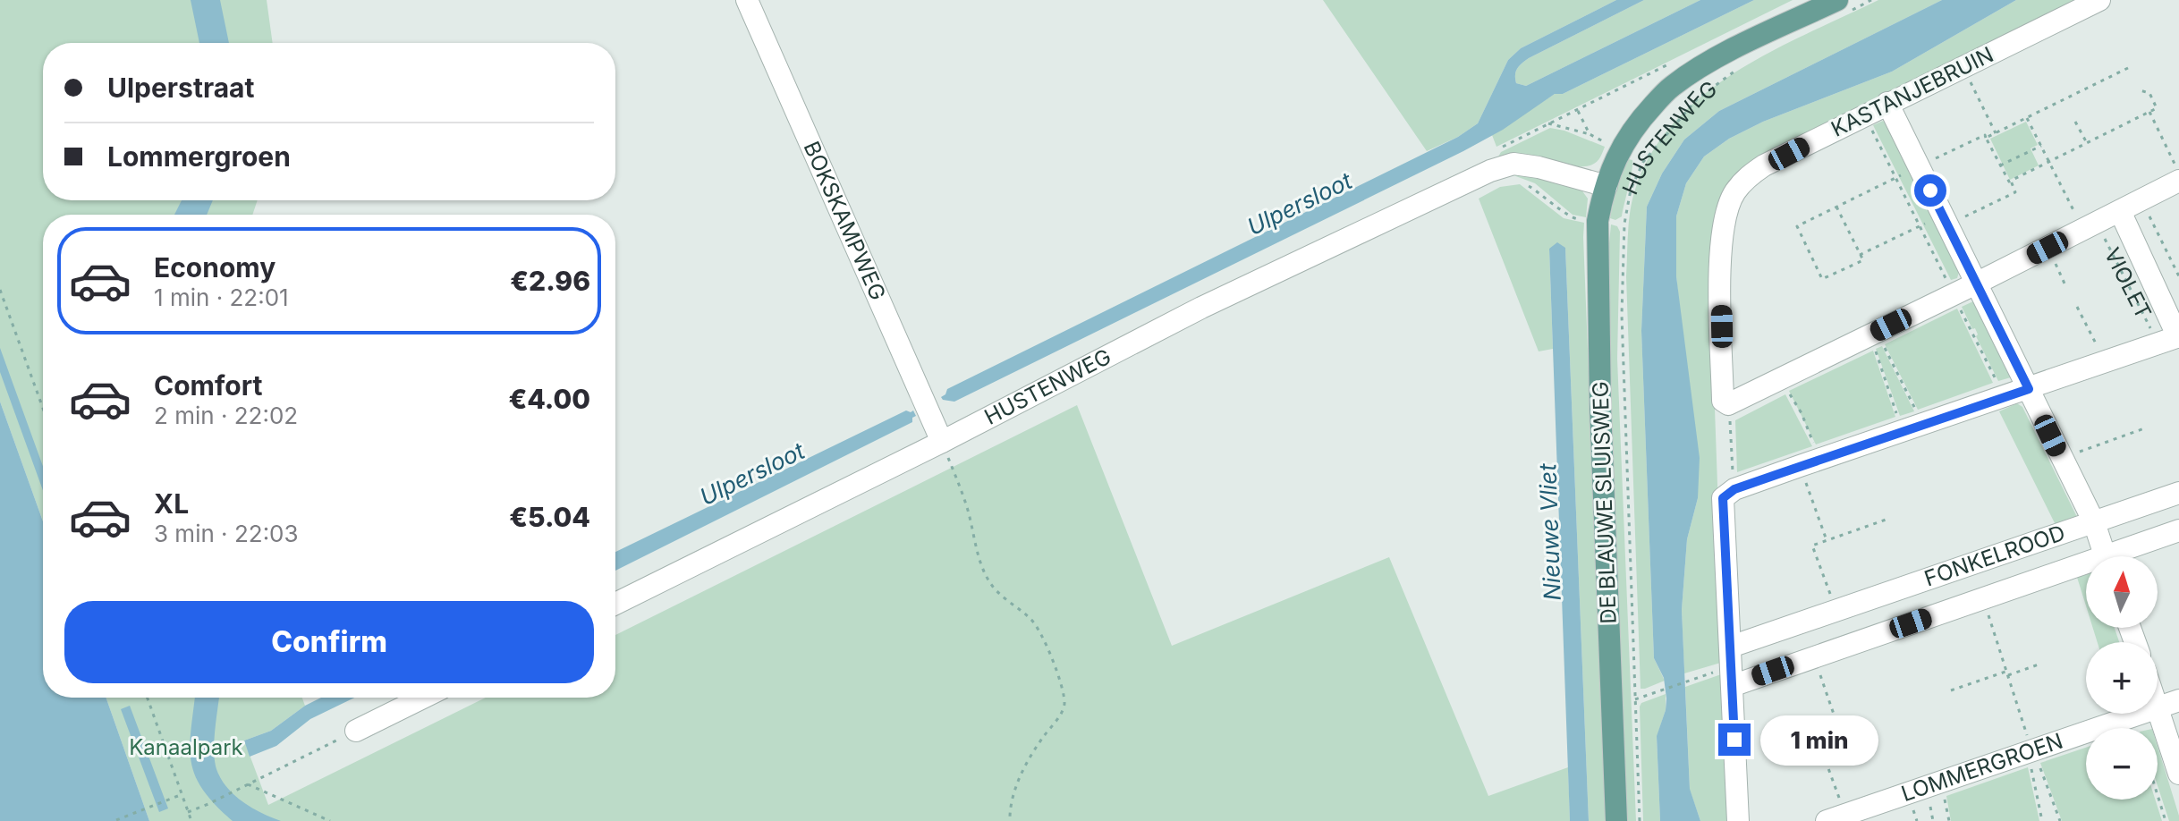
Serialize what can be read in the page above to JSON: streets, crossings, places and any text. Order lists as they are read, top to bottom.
{
  "streets": {
    "main road": ["HUSTENWEG", "DE BLAUWE SLUISWEG"],
    "street": [
      "KASTANJEBRUIN",
      "BOKSKAMPWEG",
      "VIOLET",
      "FONKELROOD",
      "LOMMERGROEN"
    ]
  },
  "crossings": [
    ["HUSTENWEG", "BOKSKAMPWEG"],
    ["HUSTENWEG", "DE BLAUWE SLUISWEG"]
  ],
  "water": ["Ulpersloot", "Nieuwe Vliet"],
  "parks": ["Kanaalpark"],
  "north": "top",
  "page": {
    "banner": ["Ulperstraat", "Lommergroen"],
    "list": [
      {
        "name": "Economy",
        "note": "1 min · 22:01",
        "value": "€2.96"
      },
      {
        "name": "Comfort",
        "note": "2 min · 22:02",
        "value": "€4.00"
      },
      {
        "name": "XL",
        "note": "3 min · 22:03",
        "value": "€5.04"
      }
    ],
    "map_buttons": ["+", "−"],
    "buttons": "Confirm",
    "bubble": "1 min"
  }
}
